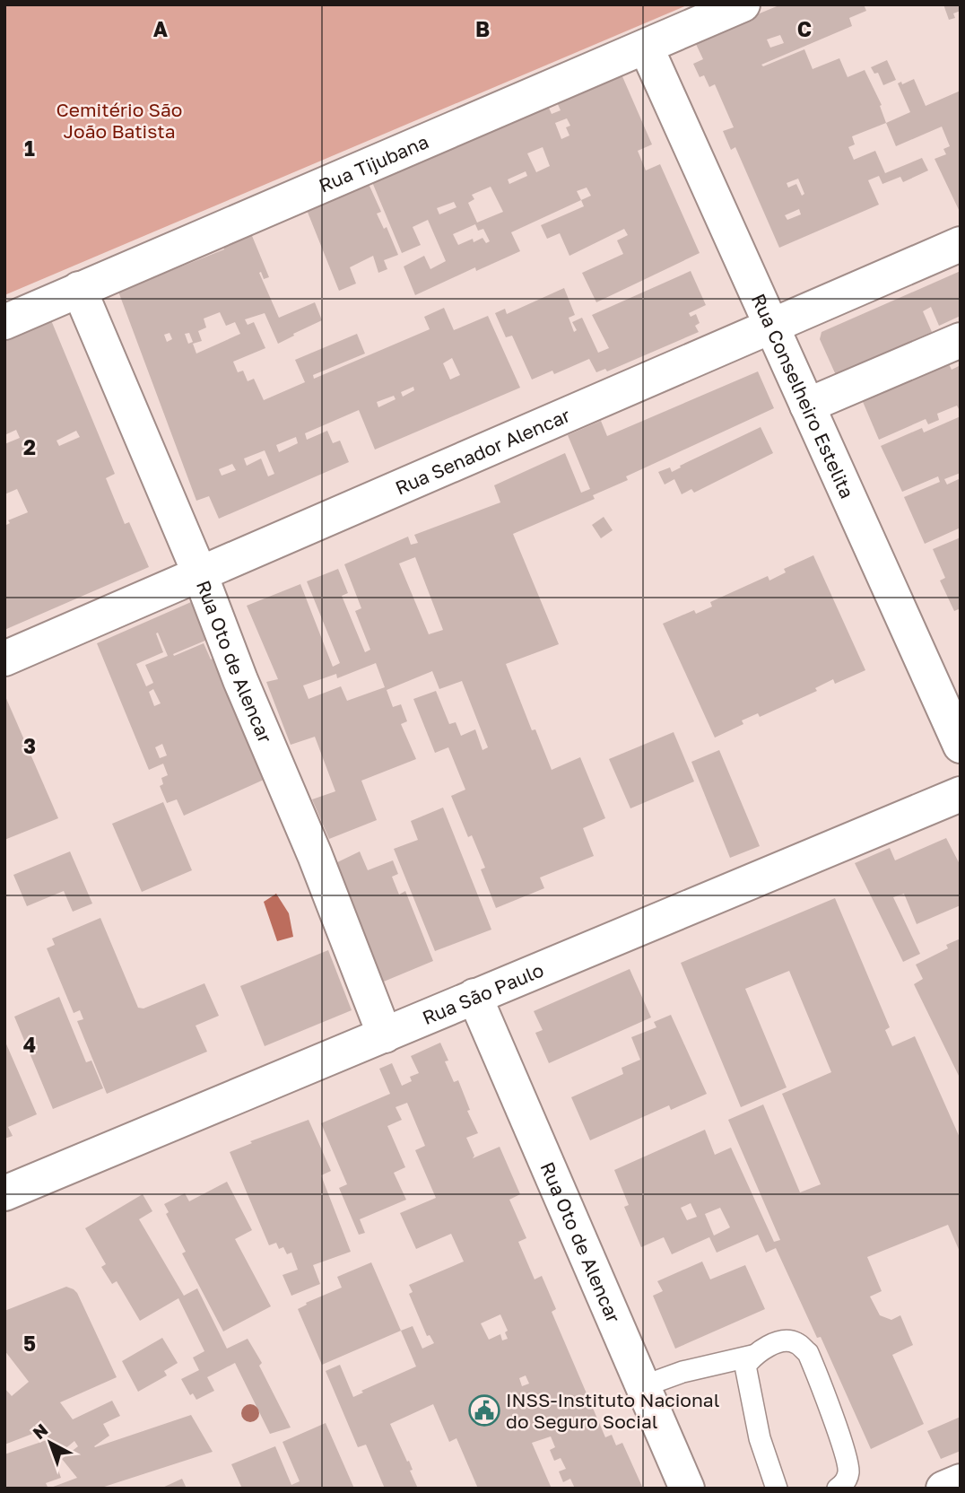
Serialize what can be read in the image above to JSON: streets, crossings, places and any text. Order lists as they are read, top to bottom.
{
  "streets": {
    "street": [
      "Rua Tijubana",
      "Rua Conselheiro Estelita",
      "Rua Senador Alencar",
      "Rua Oto de Alencar",
      "Rua São Paulo"
    ]
  },
  "crossings": [
    ["Rua Tijubana", "Rua Conselheiro Estelita"],
    ["Rua Tijubana", "Rua Oto de Alencar"],
    ["Rua Conselheiro Estelita", "Rua Senador Alencar"],
    ["Rua Senador Alencar", "Rua Oto de Alencar"],
    ["Rua Oto de Alencar", "Rua São Paulo"]
  ],
  "parks": ["Cemitério São João Batista"],
  "places": {
    "public building": ["INSS-Instituto Nacional do Seguro Social"]
  },
  "north": "top left",
  "grid": {
    "columns": ["A", "B", "C"],
    "rows": [
      "1",
      "2",
      "3",
      "4",
      "5"
    ]
  }
}
